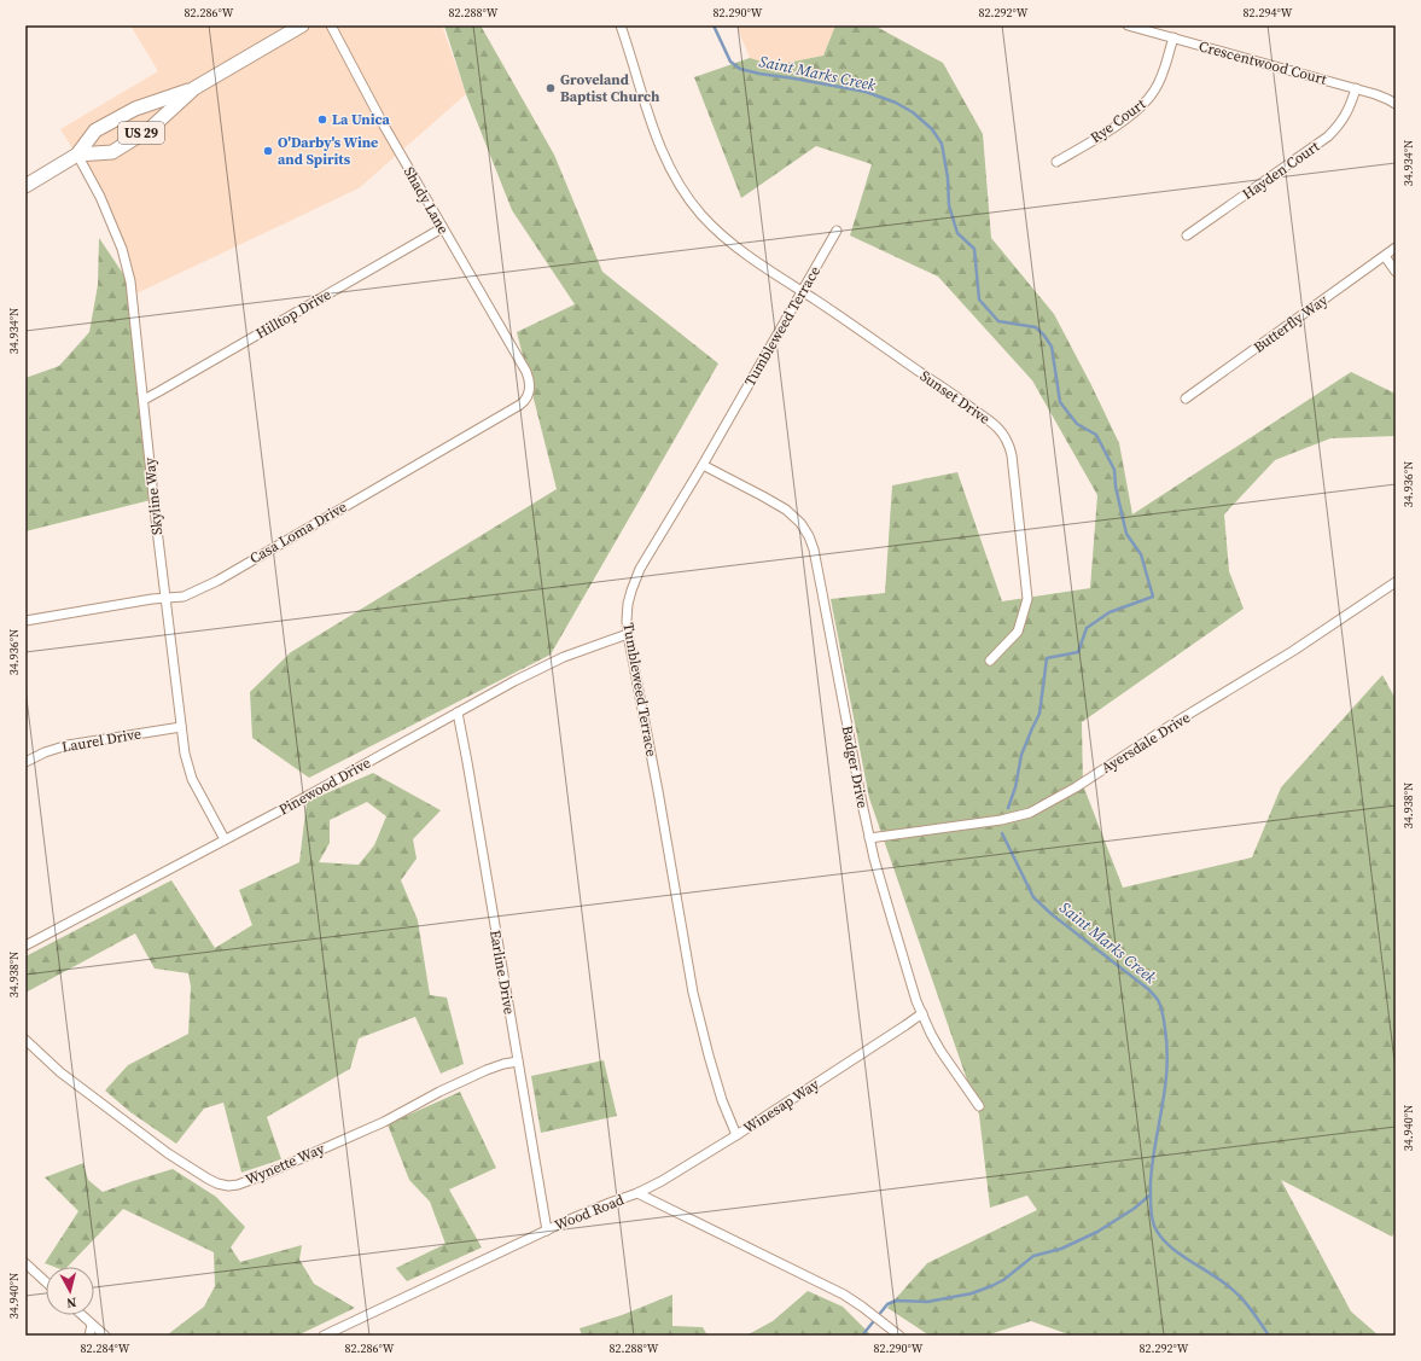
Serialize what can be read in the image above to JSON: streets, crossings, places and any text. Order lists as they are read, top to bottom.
{
  "streets": {
    "main road": ["US 29"],
    "street": [
      "Crescentwood Court",
      "Rye Court",
      "Hayden Court",
      "Shady Lane",
      "Hilltop Drive",
      "Butterfly Way",
      "Tumbleweed Terrace",
      "Sunset Drive",
      "Skyline Way",
      "Casa Loma Drive",
      "Laurel Drive",
      "Ayersdale Drive",
      "Badger Drive",
      "Pinewood Drive",
      "Earline Drive",
      "Winesap Way",
      "Wynette Way",
      "Wood Road"
    ]
  },
  "crossings": [
    ["Crescentwood Court", "Rye Court"],
    ["Crescentwood Court", "Hayden Court"],
    ["US 29", "Skyline Way"],
    ["Shady Lane", "Hilltop Drive"],
    ["Shady Lane", "Casa Loma Drive"],
    ["Hilltop Drive", "Skyline Way"],
    ["Tumbleweed Terrace", "Sunset Drive"],
    ["Tumbleweed Terrace", "Badger Drive"],
    ["Tumbleweed Terrace", "Pinewood Drive"],
    ["Tumbleweed Terrace", "Winesap Way"],
    ["Skyline Way", "Casa Loma Drive"],
    ["Skyline Way", "Laurel Drive"],
    ["Skyline Way", "Pinewood Drive"],
    ["Ayersdale Drive", "Badger Drive"],
    ["Badger Drive", "Winesap Way"],
    ["Pinewood Drive", "Earline Drive"],
    ["Earline Drive", "Wynette Way"],
    ["Earline Drive", "Wood Road"],
    ["Winesap Way", "Wood Road"]
  ],
  "water": ["Saint Marks Creek"],
  "places": ["Groveland Baptist Church", "La Unica", "O'Darby's Wine and Spirits"],
  "north": "bottom",
  "coordinates": [
    "82.286°W",
    "82.288°W",
    "82.290°W",
    "82.292°W",
    "82.294°W",
    "34.934°N",
    "34.936°N",
    "34.938°N",
    "34.940°N",
    "82.284°W"
  ]
}
